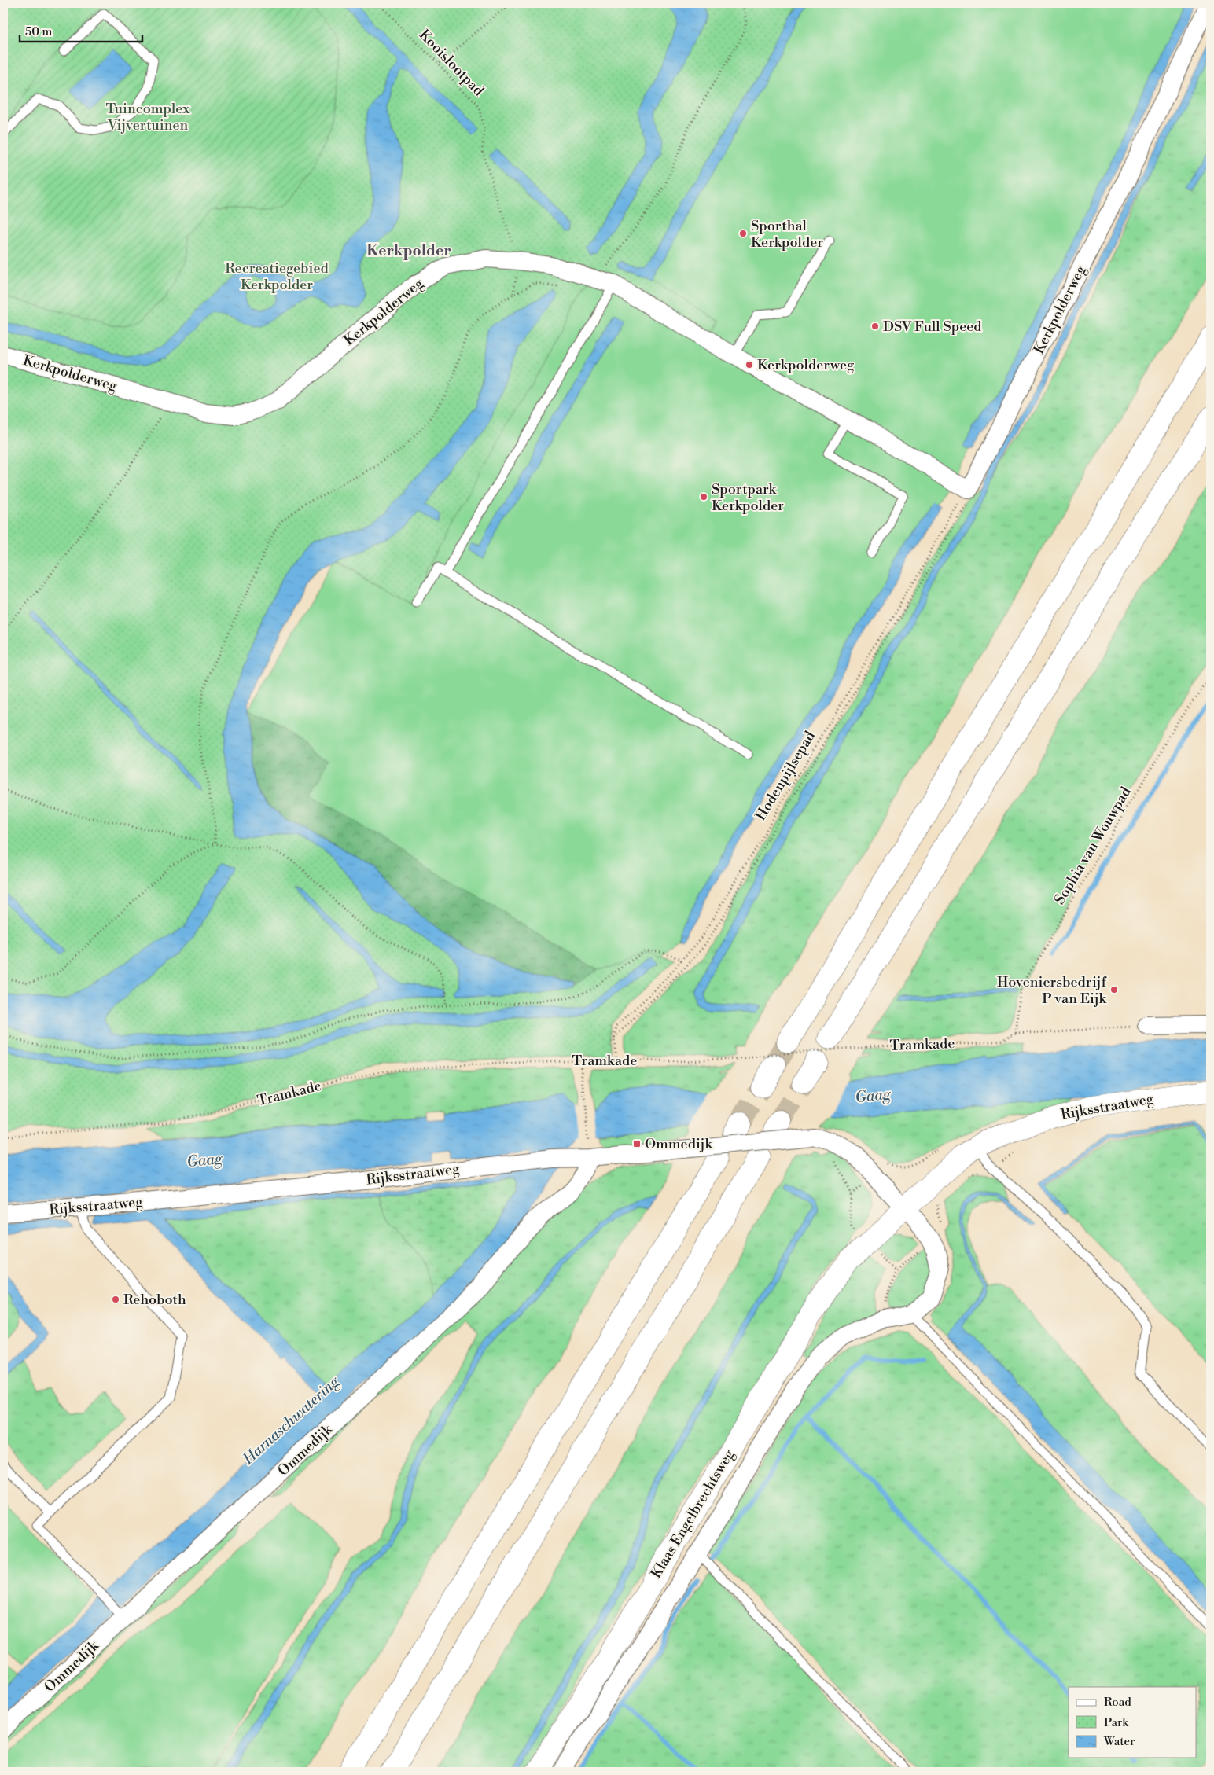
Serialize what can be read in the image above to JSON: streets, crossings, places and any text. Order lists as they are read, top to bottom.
{
  "streets": {
    "main road": ["Rijksstraatweg", "Klaas Engelbrechtsweg"],
    "street": ["Kerkpolderweg", "Ommedijk"],
    "path": [
      "Kooislootpad",
      "Hodenpijlsepad",
      "Sophia van Wouwpad",
      "Tramkade"
    ]
  },
  "crossings": [
    ["Kooislootpad", "Kerkpolderweg"],
    ["Kerkpolderweg", "Hodenpijlsepad"],
    ["Sophia van Wouwpad", "Tramkade"],
    ["Rijksstraatweg", "Ommedijk"],
    ["Rijksstraatweg", "Klaas Engelbrechtsweg"]
  ],
  "districts": ["Kerkpolder"],
  "water": ["Gaag", "Harnaschwatering"],
  "parks": ["Tuincomplex Vijvertuinen", "Recreatiegebied Kerkpolder"],
  "places": {
    "other": [
      "Sporthal Kerkpolder",
      "DSV Full Speed",
      "Kerkpolderweg",
      "Sportpark Kerkpolder",
      "Hoveniersbedrijf P van Eijk",
      "Rehoboth"
    ],
    "transit": ["Ommedijk"]
  },
  "legend": ["Road", "Park", "Water"],
  "scale_bar": "50 m"
}
